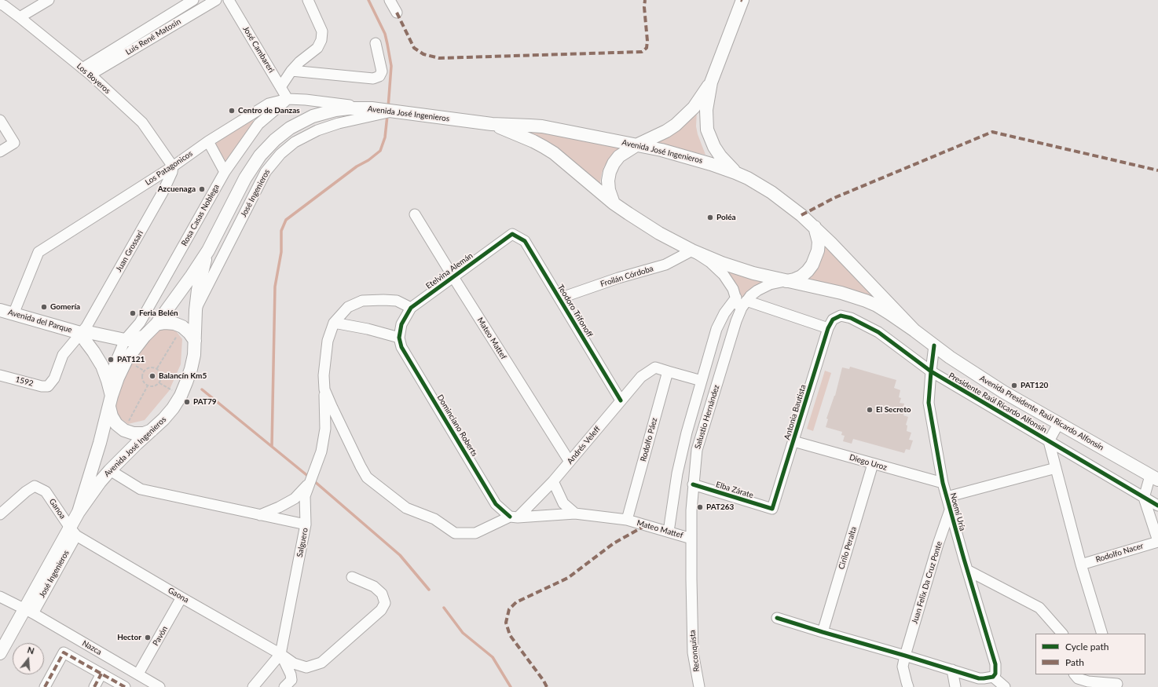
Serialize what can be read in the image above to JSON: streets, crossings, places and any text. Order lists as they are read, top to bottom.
{
  "streets": {
    "main road": ["Avenida José Ingenieros", "Avenida del Parque", "Avenida Presidente Raúl Ricardo Alfonsín"],
    "street": [
      "Luis René Matosin",
      "José Cambareri",
      "Los Boyeros",
      "Los Patagonicos",
      "José Ingenieros",
      "Rosa Casas Noblega",
      "Juan Grossari",
      "Etelvina Alemán",
      "Froilán Córdoba",
      "Teodoro Trifonoff",
      "Mateo Mattef",
      "1592",
      "Presidente Raúl Ricardo Alfonsín",
      "Antonia Bautista",
      "Salustio Hernández",
      "Dominciano Roberts",
      "Rodolfo Páez",
      "Andrés Veleff",
      "Diego Uroz",
      "Elba Zárate",
      "Ganoa",
      "Noemí Uría",
      "Salguero",
      "Cirilo Peralta",
      "Rodolfo Nacer",
      "Juan Felix Da Cruz Ponte",
      "Gaona",
      "Pavón",
      "Nazca",
      "Reconquista"
    ]
  },
  "crossings": [
    ["Luis René Matosin", "Los Boyeros"],
    ["José Cambareri", "Los Patagonicos"],
    ["José Cambareri", "Rosa Casas Noblega"],
    ["Los Boyeros", "Los Patagonicos"],
    ["Los Boyeros", "Juan Grossari"],
    ["Avenida José Ingenieros", "Los Patagonicos"],
    ["Avenida José Ingenieros", "José Ingenieros"],
    ["Avenida José Ingenieros", "Juan Grossari"],
    ["Avenida José Ingenieros", "Froilán Córdoba"],
    ["Avenida José Ingenieros", "Avenida del Parque"],
    ["Avenida José Ingenieros", "Avenida Presidente Raúl Ricardo Alfonsín"],
    ["Avenida José Ingenieros", "Ganoa"],
    ["Avenida José Ingenieros", "Gaona"],
    ["Avenida José Ingenieros", "Nazca"],
    ["Los Patagonicos", "Rosa Casas Noblega"],
    ["Los Patagonicos", "Juan Grossari"],
    ["Los Patagonicos", "Avenida del Parque"],
    ["Rosa Casas Noblega", "Avenida del Parque"],
    ["Juan Grossari", "Avenida del Parque"],
    ["Juan Grossari", "1592"],
    ["Etelvina Alemán", "Teodoro Trifonoff"],
    ["Etelvina Alemán", "Mateo Mattef"],
    ["Etelvina Alemán", "Dominciano Roberts"],
    ["Froilán Córdoba", "Teodoro Trifonoff"],
    ["Teodoro Trifonoff", "Andrés Veleff"],
    ["Mateo Mattef", "Salustio Hernández"],
    ["Mateo Mattef", "Dominciano Roberts"],
    ["Mateo Mattef", "Rodolfo Páez"],
    ["Mateo Mattef", "Andrés Veleff"],
    ["Presidente Raúl Ricardo Alfonsín", "Antonia Bautista"],
    ["Presidente Raúl Ricardo Alfonsín", "Salustio Hernández"],
    ["Presidente Raúl Ricardo Alfonsín", "Noemí Uría"],
    ["Antonia Bautista", "Diego Uroz"],
    ["Antonia Bautista", "Elba Zárate"],
    ["Avenida Presidente Raúl Ricardo Alfonsín", "Noemí Uría"],
    ["Salustio Hernández", "Elba Zárate"],
    ["Salustio Hernández", "Reconquista"],
    ["Dominciano Roberts", "Andrés Veleff"],
    ["Rodolfo Páez", "Andrés Veleff"],
    ["Diego Uroz", "Noemí Uría"],
    ["Diego Uroz", "Cirilo Peralta"],
    ["Ganoa", "Gaona"],
    ["Noemí Uría", "Juan Felix Da Cruz Ponte"],
    ["Salguero", "Gaona"],
    ["Gaona", "Pavón"],
    ["Pavón", "Nazca"]
  ],
  "places": [
    "Centro de Danzas",
    "Azcuenaga",
    "Poléa",
    "Gomería",
    "Feria Belén",
    "PAT121",
    "Balancín Km5",
    "PAT120",
    "PAT79",
    "El Secreto",
    "PAT263",
    "Hector"
  ],
  "legend": ["Cycle path", "Path"],
  "north": "top"
}
